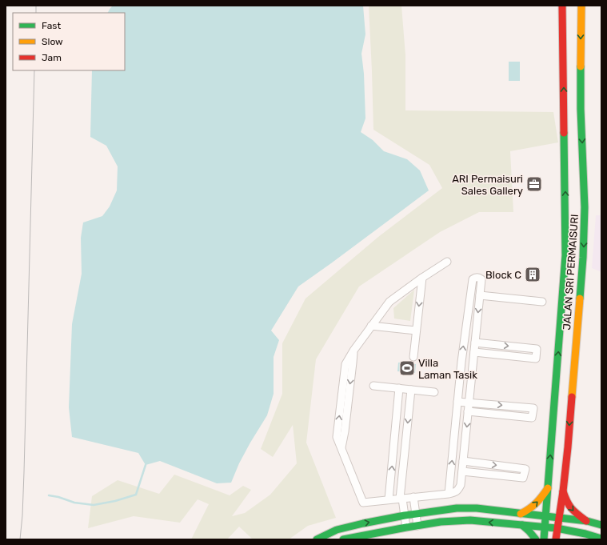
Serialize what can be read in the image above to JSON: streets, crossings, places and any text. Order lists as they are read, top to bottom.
{
  "streets": {
    "street": ["JALAN SRI PERMAISURI"]
  },
  "places": {
    "office": ["ARI Permaisuri Sales Gallery"],
    "building": ["Block C"],
    "sports": ["Villa Laman Tasik"]
  },
  "legend": ["Fast", "Slow", "Jam"]
}
